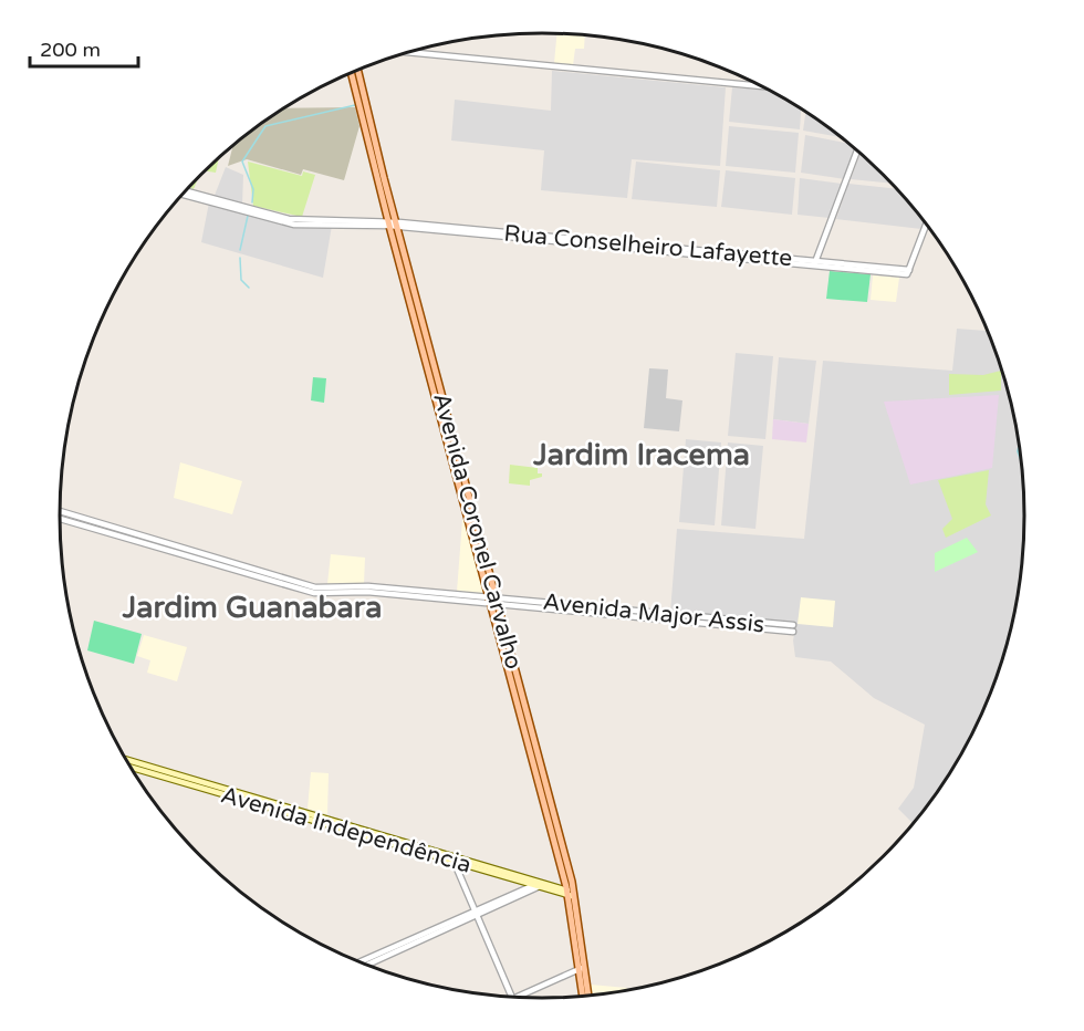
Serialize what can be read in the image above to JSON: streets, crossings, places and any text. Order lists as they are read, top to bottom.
{
  "streets": {
    "main road": ["Avenida Coronel Carvalho", "Avenida Independência"],
    "street": ["Rua Conselheiro Lafayette", "Avenida Major Assis"]
  },
  "crossings": [
    ["Rua Conselheiro Lafayette", "Avenida Coronel Carvalho"],
    ["Avenida Coronel Carvalho", "Avenida Major Assis"],
    ["Avenida Coronel Carvalho", "Avenida Independência"]
  ],
  "districts": ["Jardim Iracema", "Jardim Guanabara"],
  "scale_bar": "200 m"
}
